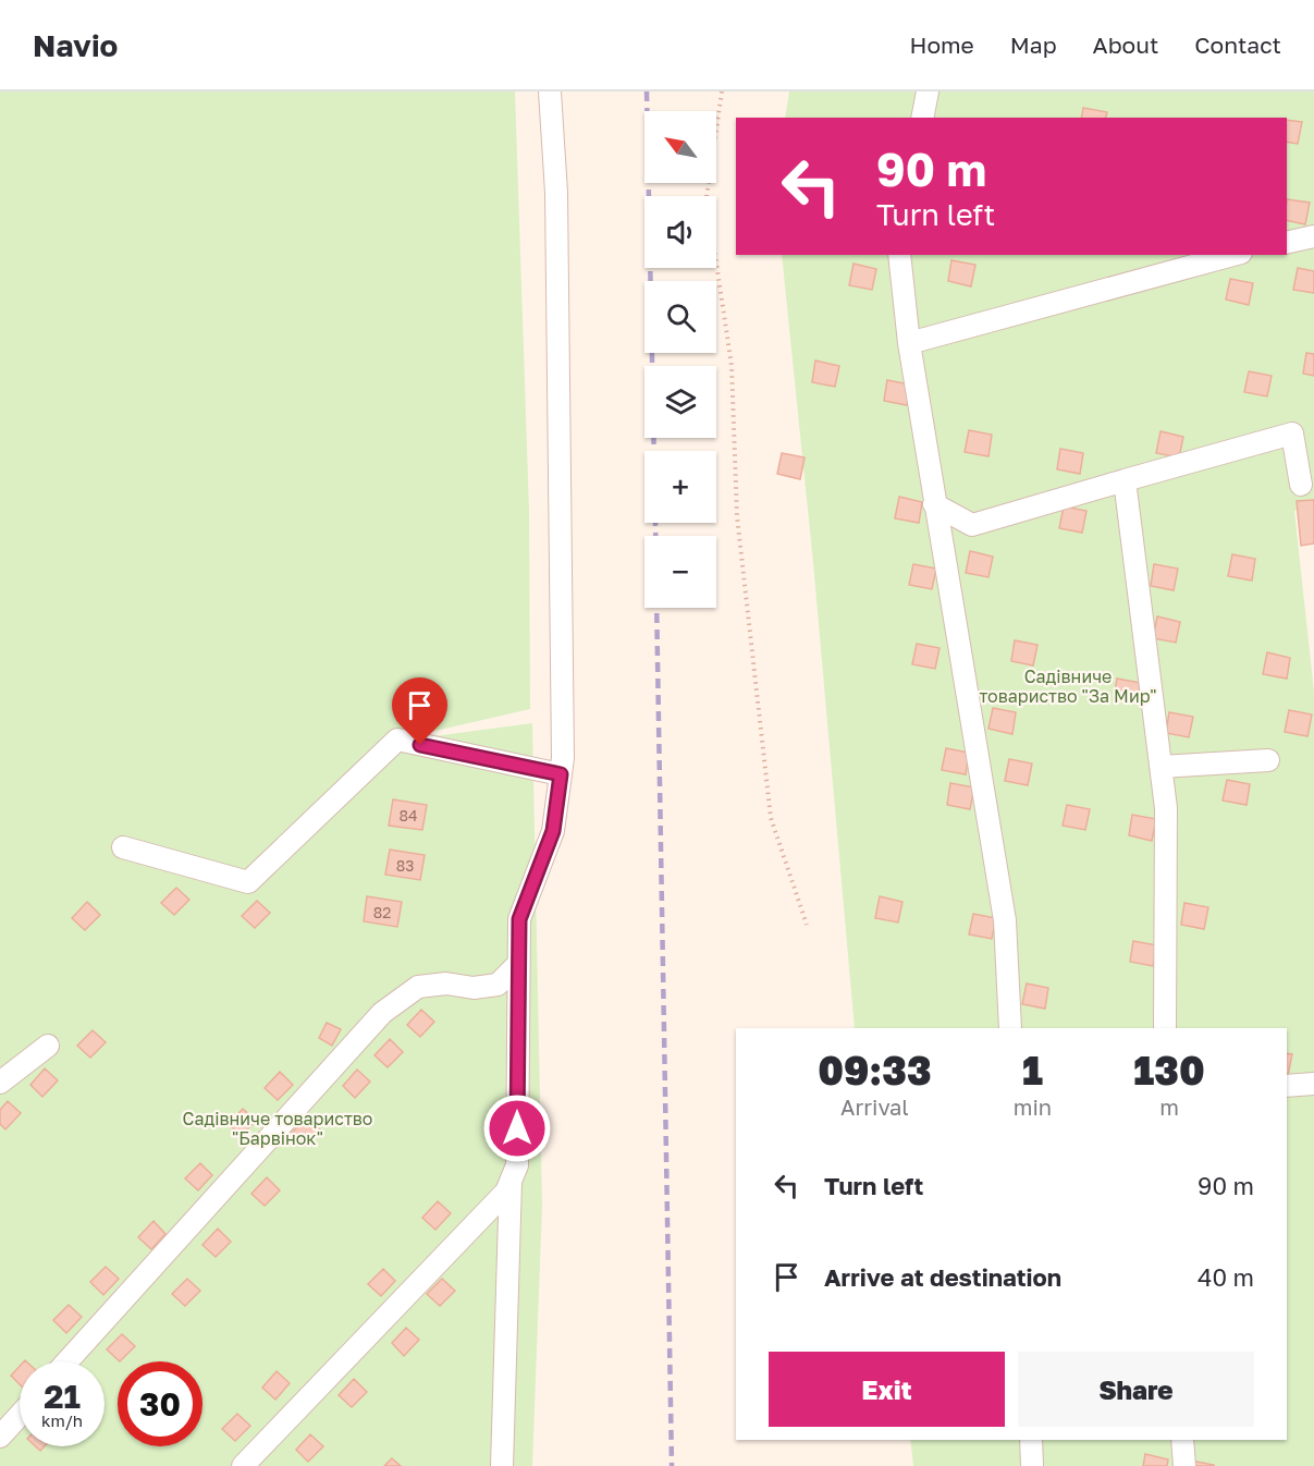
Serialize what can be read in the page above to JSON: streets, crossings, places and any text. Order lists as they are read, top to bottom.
{
  "parks": ["Садівниче товариство \"За Мир\"", "Садівниче товариство \"Барвінок\""],
  "house_numbers": ["84", "83", "82"],
  "north": "top left",
  "page": {
    "header": "Navio",
    "nav": [
      "Home",
      "Map",
      "About",
      "Contact"
    ],
    "map_buttons": ["+", "−"],
    "turn": ["90 m", "Turn left"],
    "eta": [
      "09:33",
      "Arrival",
      "1",
      "min",
      "130",
      "m"
    ],
    "list": [
      {
        "name": "Turn left",
        "value": "90 m"
      },
      {
        "name": "Arrive at destination",
        "value": "40 m"
      }
    ],
    "buttons": ["Exit", "Share"],
    "speed": "21 km/h",
    "limit": "30"
  }
}
